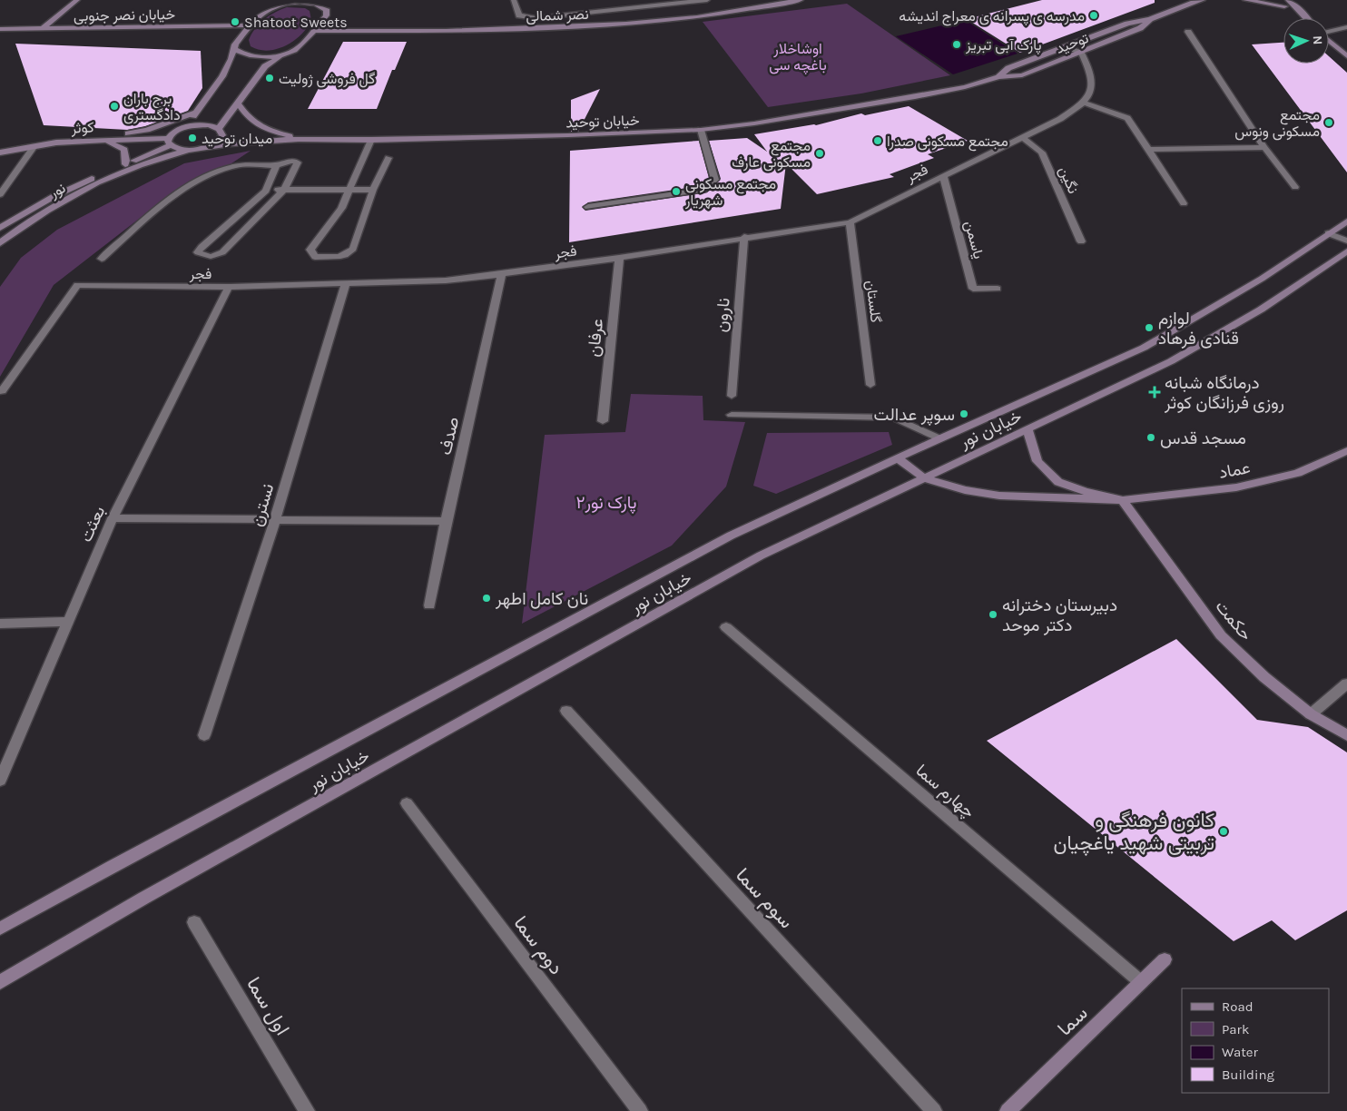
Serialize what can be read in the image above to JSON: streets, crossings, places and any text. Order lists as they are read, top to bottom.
{
  "streets": {
    "main road": [
      "خیابان نصر جنوبی",
      "نصر شمالی",
      "توحید",
      "خیابان توحید",
      "کوثر",
      "نور",
      "خیابان نور",
      "عماد",
      "حکمت",
      "سما"
    ],
    "street": [
      "فجر",
      "نگین",
      "یاسمن",
      "گلستان",
      "نارون",
      "عرفان",
      "صدف",
      "نسترن",
      "بعثت",
      "چهارم سما",
      "سوم سما",
      "دوم سما",
      "اول سما"
    ]
  },
  "crossings": [
    ["توحید", "خیابان توحید"],
    ["خیابان توحید", "کوثر"],
    ["فجر", "نگین"],
    ["فجر", "یاسمن"],
    ["فجر", "گلستان"],
    ["فجر", "نارون"],
    ["فجر", "عرفان"],
    ["فجر", "صدف"],
    ["فجر", "نسترن"],
    ["فجر", "بعثت"],
    ["عماد", "حکمت"],
    ["چهارم سما", "سما"]
  ],
  "parks": ["اوشاخلار باغچه سی", "پارک نور۲"],
  "places": {
    "other": [
      "مدرسه ی پسرانه ی معراج اندیشه",
      "Shatoot Sweets",
      "پارک آبی تبریز",
      "گل فروشی ژولیت",
      "برج باران دادگستری",
      "مجتمع مسکونی ونوس",
      "میدان توحید",
      "مجتمع مسکونی صدرا",
      "مجتمع مسکونی عارف",
      "مجتمع مسکونی شهریار",
      "لوازم قنادی فرهاد",
      "سوپر عدالت",
      "مسجد قدس",
      "نان کامل اطهر",
      "دبیرستان دخترانه دکتر موحد",
      "کانون فرهنگی و تربیتی شهید یاغچیان"
    ],
    "health": ["درمانگاه شبانه روزی فرزانگان کوثر"]
  },
  "legend": [
    "Road",
    "Park",
    "Water",
    "Building"
  ],
  "north": "right"
}
